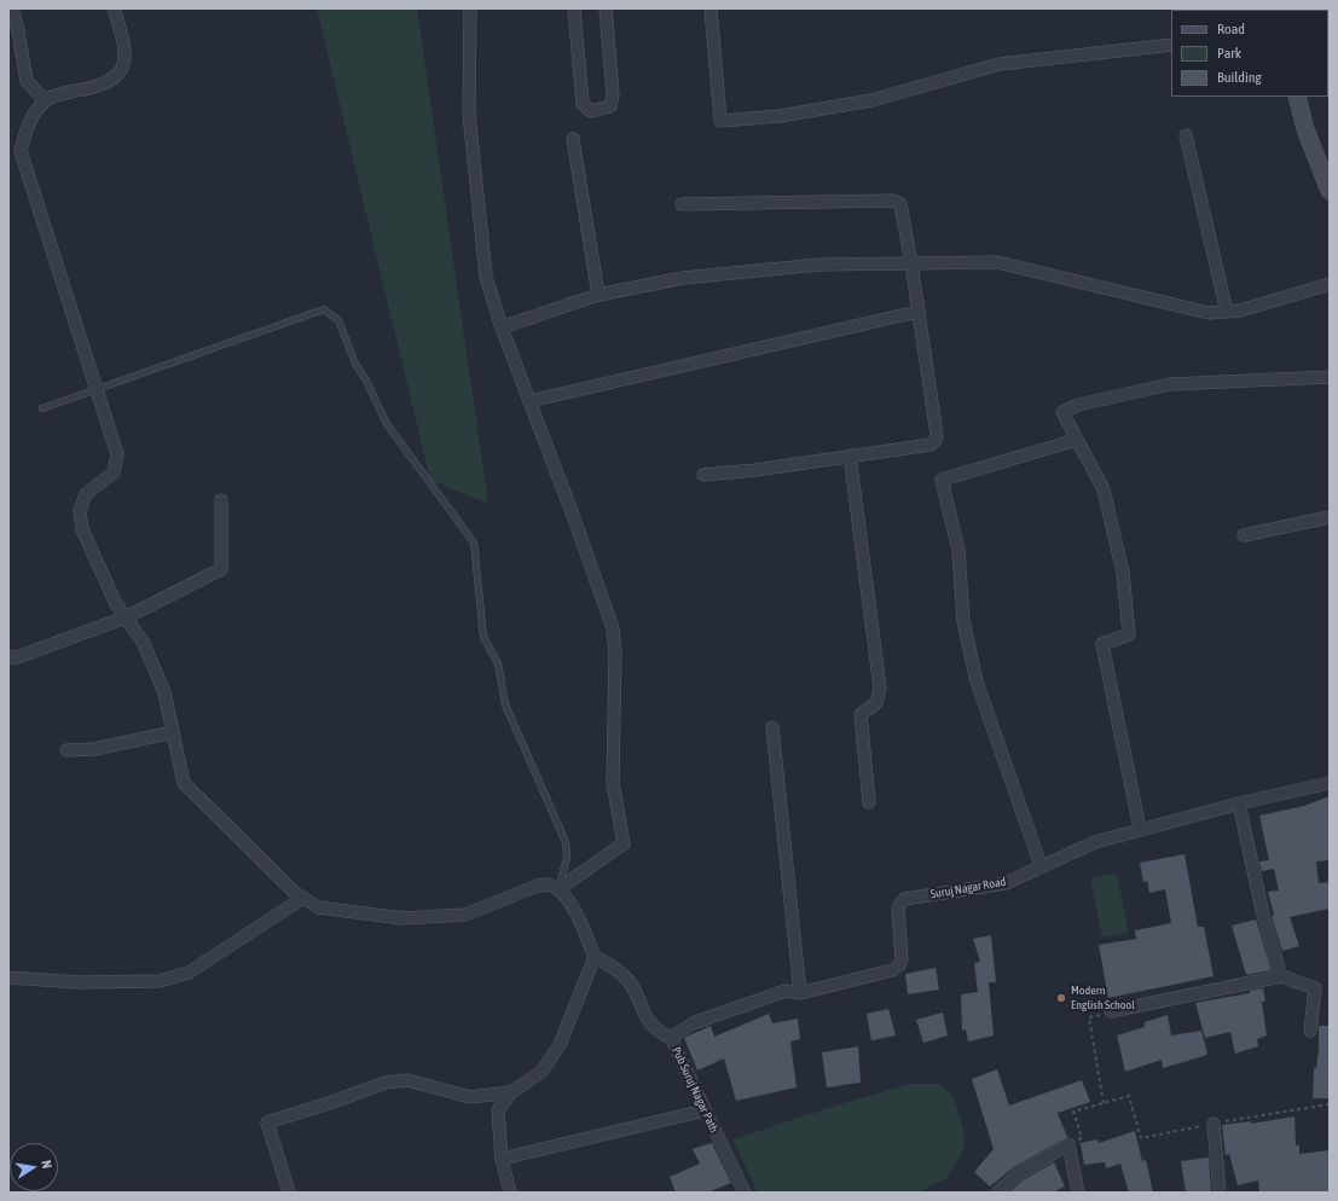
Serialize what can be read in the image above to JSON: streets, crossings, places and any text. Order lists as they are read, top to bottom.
{
  "streets": {
    "street": ["Suruj Nagar Road", "Pub Suruj Nagar Path"]
  },
  "crossings": [
    ["Suruj Nagar Road", "Pub Suruj Nagar Path"]
  ],
  "places": ["Modern English School"],
  "legend": ["Road", "Park", "Building"],
  "north": "right"
}
